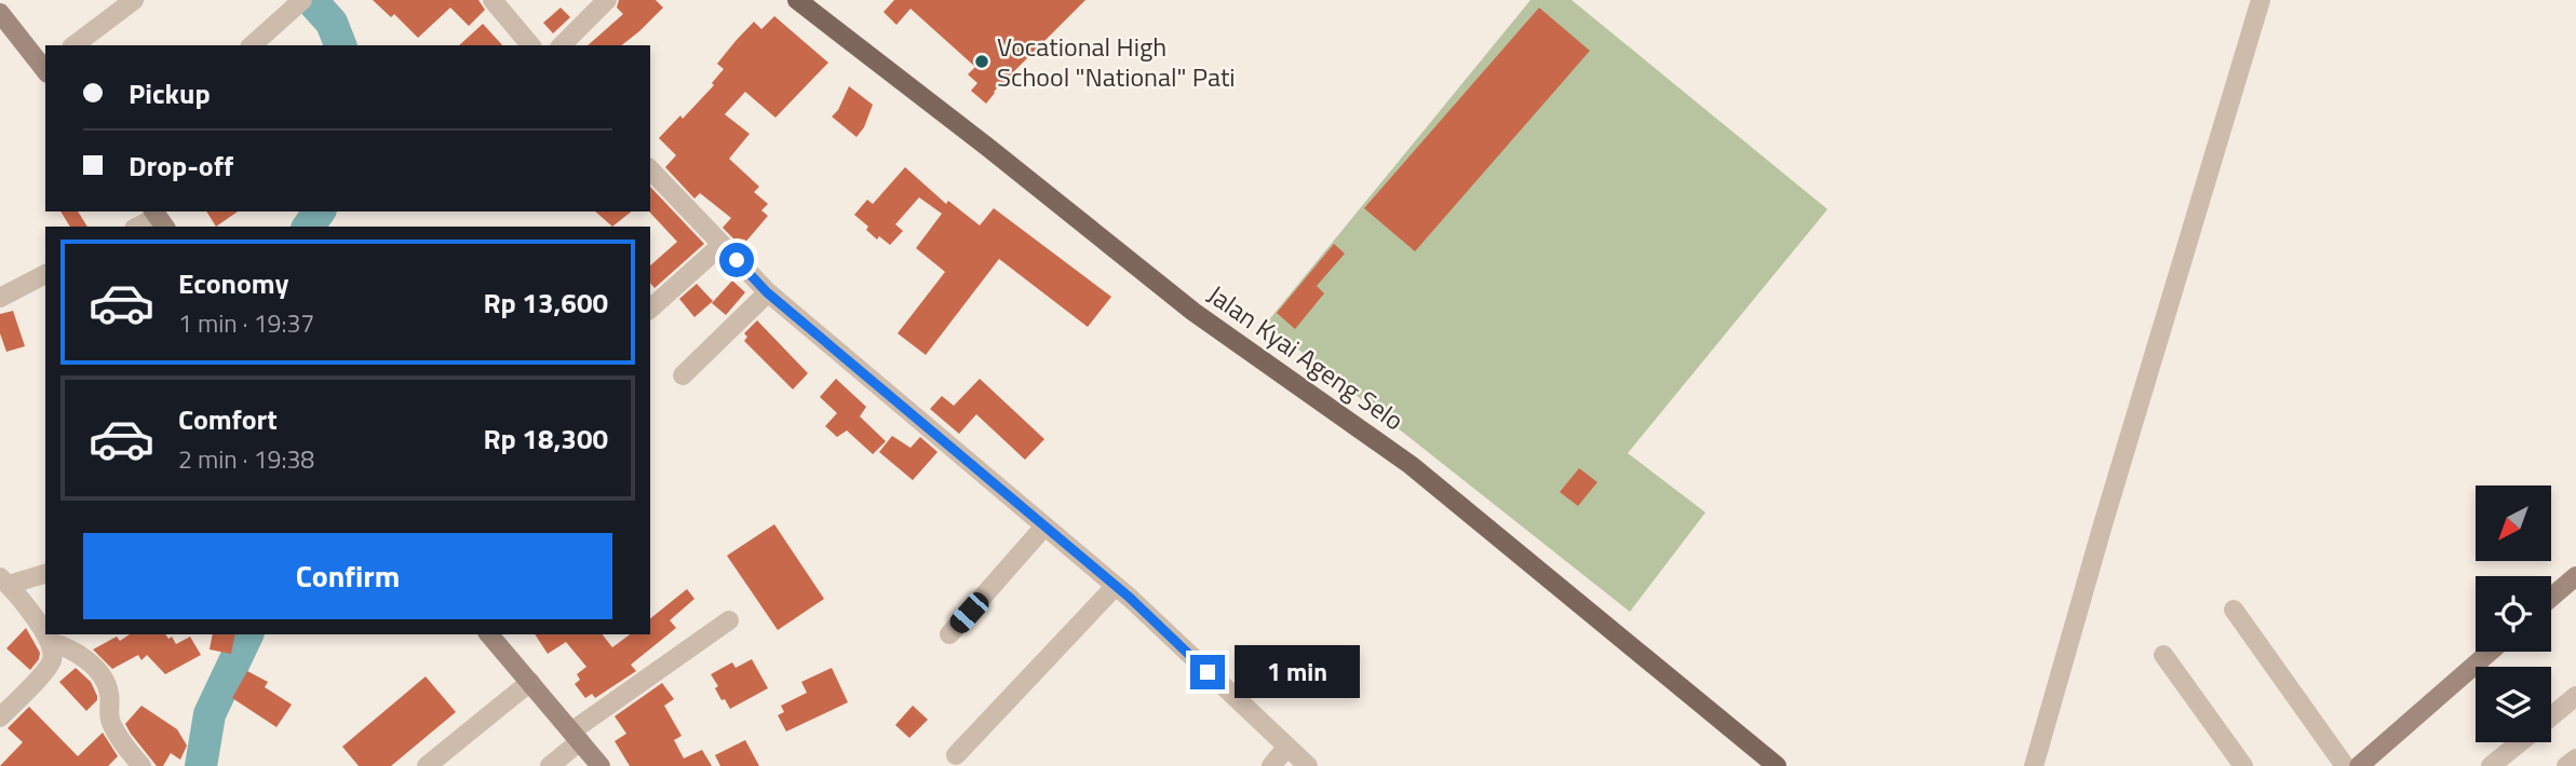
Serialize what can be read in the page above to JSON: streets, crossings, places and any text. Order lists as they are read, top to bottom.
{
  "streets": {
    "main road": ["Jalan Kyai Ageng Selo"]
  },
  "places": ["Vocational High School \"National\" Pati"],
  "north": "bottom left",
  "page": {
    "banner": ["Pickup", "Drop-off"],
    "list": [
      {
        "name": "Economy",
        "note": "1 min · 19:37",
        "value": "Rp 13,600"
      },
      {
        "name": "Comfort",
        "note": "2 min · 19:38",
        "value": "Rp 18,300"
      }
    ],
    "buttons": "Confirm",
    "bubble": "1 min"
  }
}
